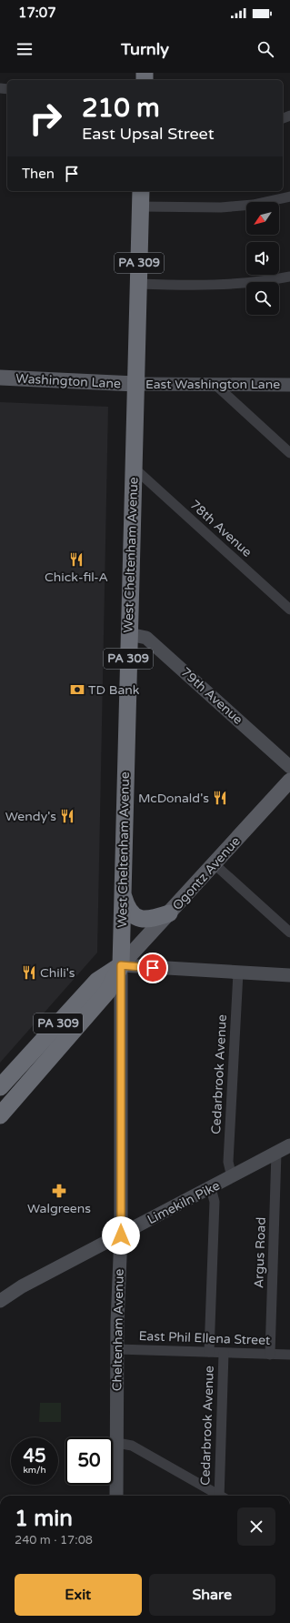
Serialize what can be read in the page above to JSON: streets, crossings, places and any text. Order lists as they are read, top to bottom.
{
  "streets": {
    "highway": ["PA 309", "West Cheltenham Avenue", "Ogontz Avenue"],
    "main road": ["Washington Lane"],
    "street": [
      "East Washington Lane",
      "78th Avenue",
      "79th Avenue",
      "Cedarbrook Avenue",
      "Limekiln Pike",
      "Argus Road",
      "Cheltenham Avenue",
      "East Phil Ellena Street"
    ]
  },
  "crossings": [
    ["Washington Lane", "East Washington Lane"],
    ["Washington Lane", "West Cheltenham Avenue"],
    ["East Washington Lane", "West Cheltenham Avenue"],
    ["78th Avenue", "West Cheltenham Avenue"],
    ["West Cheltenham Avenue", "79th Avenue"],
    ["West Cheltenham Avenue", "Ogontz Avenue"],
    ["West Cheltenham Avenue", "Cheltenham Avenue"],
    ["Ogontz Avenue", "Cheltenham Avenue"],
    ["Cedarbrook Avenue", "Limekiln Pike"],
    ["Cedarbrook Avenue", "East Phil Ellena Street"],
    ["Limekiln Pike", "Argus Road"],
    ["Limekiln Pike", "Cheltenham Avenue"],
    ["Argus Road", "East Phil Ellena Street"],
    ["Cheltenham Avenue", "East Phil Ellena Street"]
  ],
  "places": {
    "restaurant": [
      "Chick-fil-A",
      "McDonald's",
      "Wendy's",
      "Chili's"
    ],
    "bank": ["TD Bank"],
    "pharmacy": ["Walgreens"]
  },
  "north": "bottom left",
  "page": {
    "status": "17:07",
    "header": "Turnly",
    "turn": ["210 m", "East Upsal Street"],
    "then": "Then",
    "speed": "45 km/h",
    "limit": "50",
    "heading": ["1 min", "240 m · 17:08"],
    "buttons": ["Exit", "Share"]
  }
}
